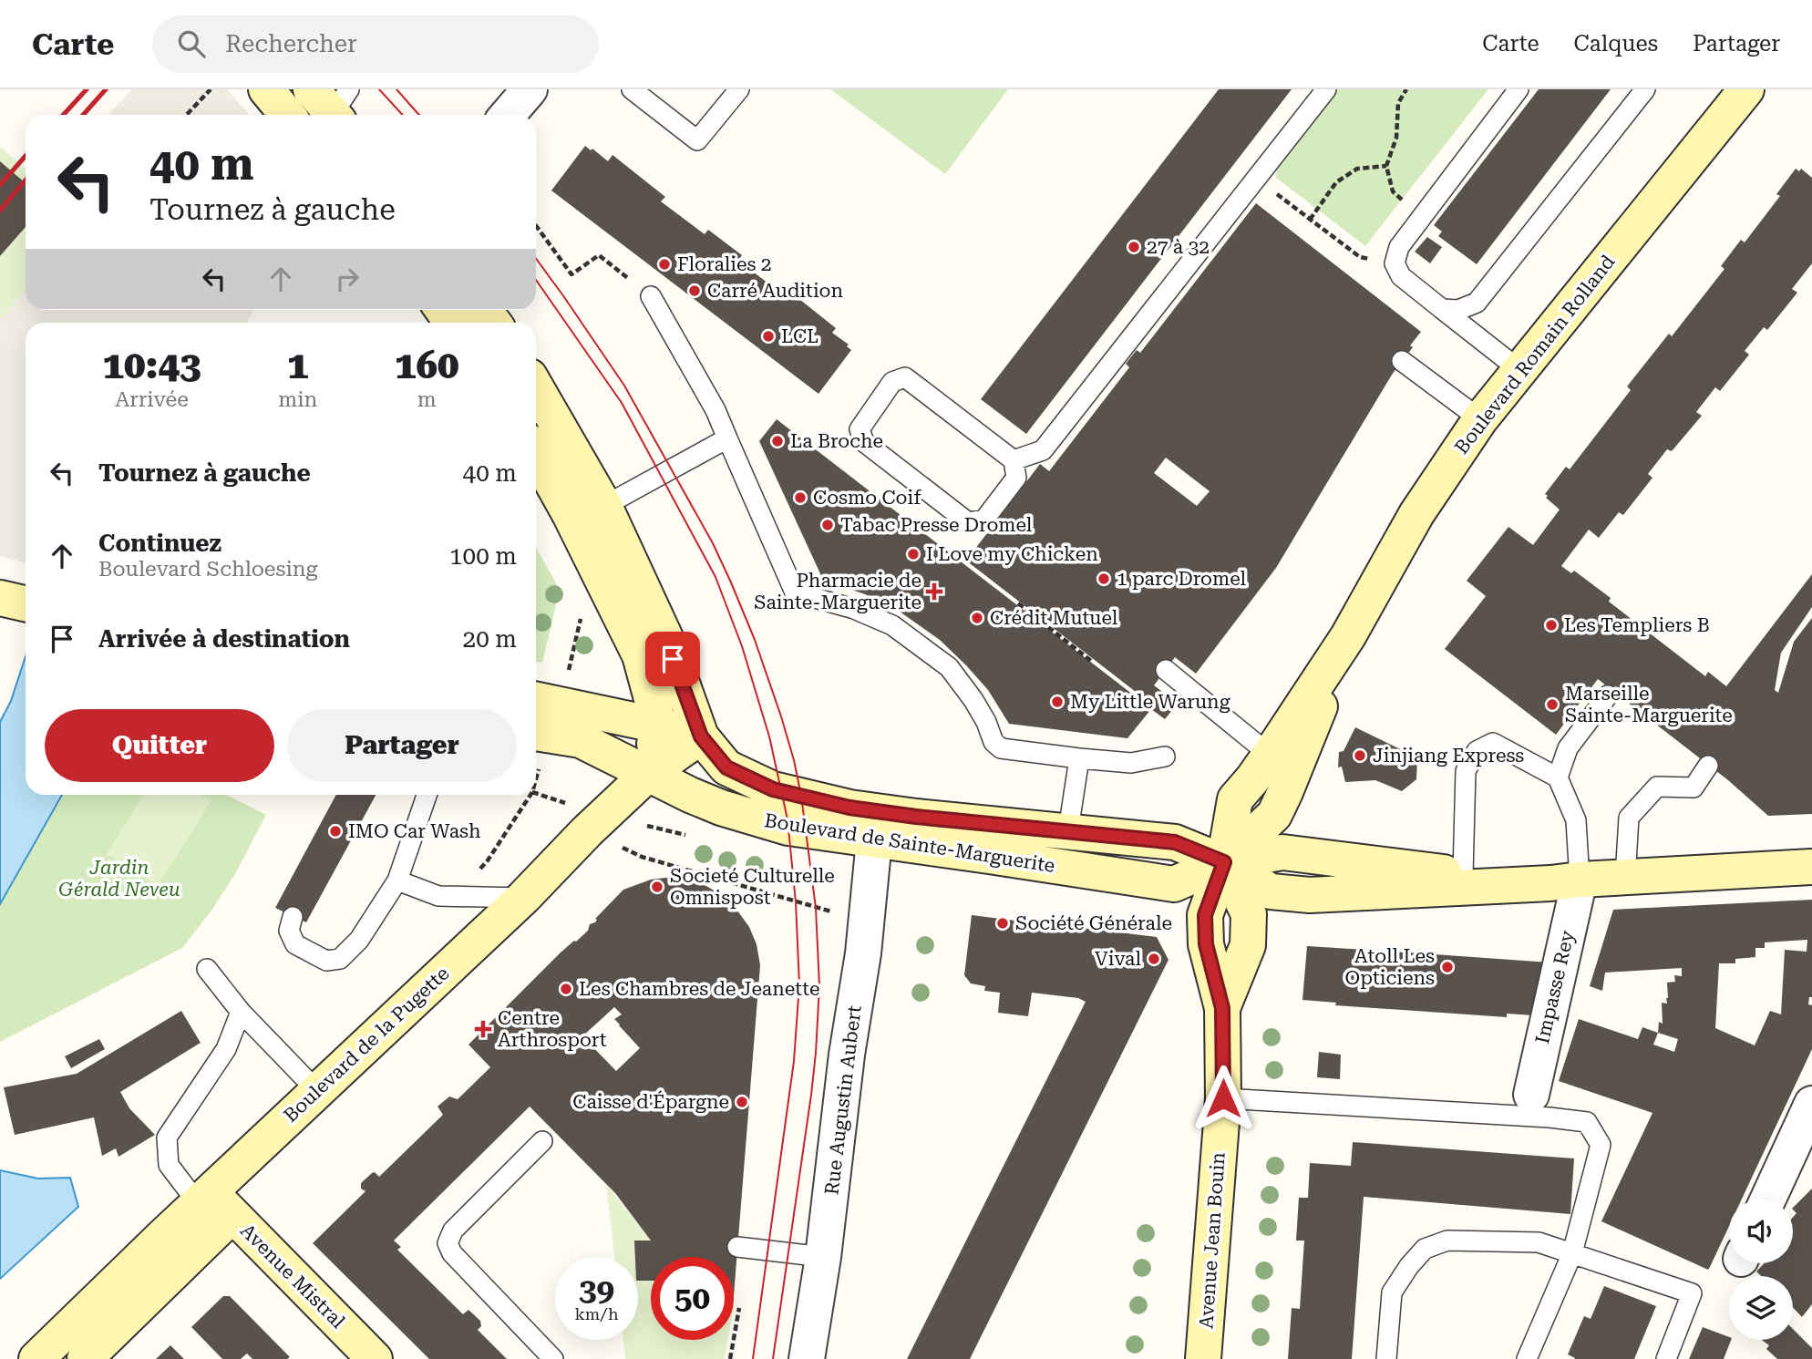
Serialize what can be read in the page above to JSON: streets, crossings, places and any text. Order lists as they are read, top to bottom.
{
  "streets": {
    "main road": [
      "Boulevard Romain Rolland",
      "Boulevard de Sainte-Marguerite",
      "Boulevard de la Pugette",
      "Avenue Jean Bouin",
      "Avenue Mistral"
    ],
    "street": ["Impasse Rey", "Rue Augustin Aubert"]
  },
  "crossings": [
    ["Boulevard Romain Rolland", "Boulevard de Sainte-Marguerite"],
    ["Boulevard Romain Rolland", "Avenue Jean Bouin"],
    ["Boulevard de Sainte-Marguerite", "Impasse Rey"],
    ["Boulevard de Sainte-Marguerite", "Boulevard de la Pugette"],
    ["Boulevard de Sainte-Marguerite", "Rue Augustin Aubert"],
    ["Boulevard de Sainte-Marguerite", "Avenue Jean Bouin"],
    ["Boulevard de la Pugette", "Avenue Mistral"]
  ],
  "parks": ["Jardin Gérald Neveu"],
  "places": {
    "other": [
      "27 à 32",
      "Floralies 2",
      "Carré Audition",
      "LCL",
      "La Broche",
      "Cosmo Coif",
      "Tabac Presse Dromel",
      "I Love my Chicken",
      "1 parc Dromel",
      "Crédit Mutuel",
      "Les Templiers B",
      "My Little Warung",
      "Marseille Sainte-Marguerite",
      "Jinjiang Express",
      "IMO Car Wash",
      "Societé Culturelle Omnispost",
      "Société Générale",
      "Vival",
      "Atoll Les Opticiens",
      "Les Chambres de Jeanette",
      "Caisse d'Épargne"
    ],
    "health": ["Pharmacie de Sainte-Marguerite", "Centre Arthrosport"]
  },
  "page": {
    "header": "Carte",
    "search": "Rechercher",
    "nav": ["Carte", "Calques", "Partager"],
    "turn": ["40 m", "Tournez à gauche"],
    "eta": [
      "10:43",
      "Arrivée",
      "1",
      "min",
      "160",
      "m"
    ],
    "list": [
      {
        "name": "Tournez à gauche",
        "value": "40 m"
      },
      {
        "name": "Continuez",
        "note": "Boulevard Schloesing",
        "value": "100 m"
      },
      {
        "name": "Arrivée à destination",
        "value": "20 m"
      }
    ],
    "buttons": ["Quitter", "Partager"],
    "speed": "39 km/h",
    "limit": "50"
  }
}
